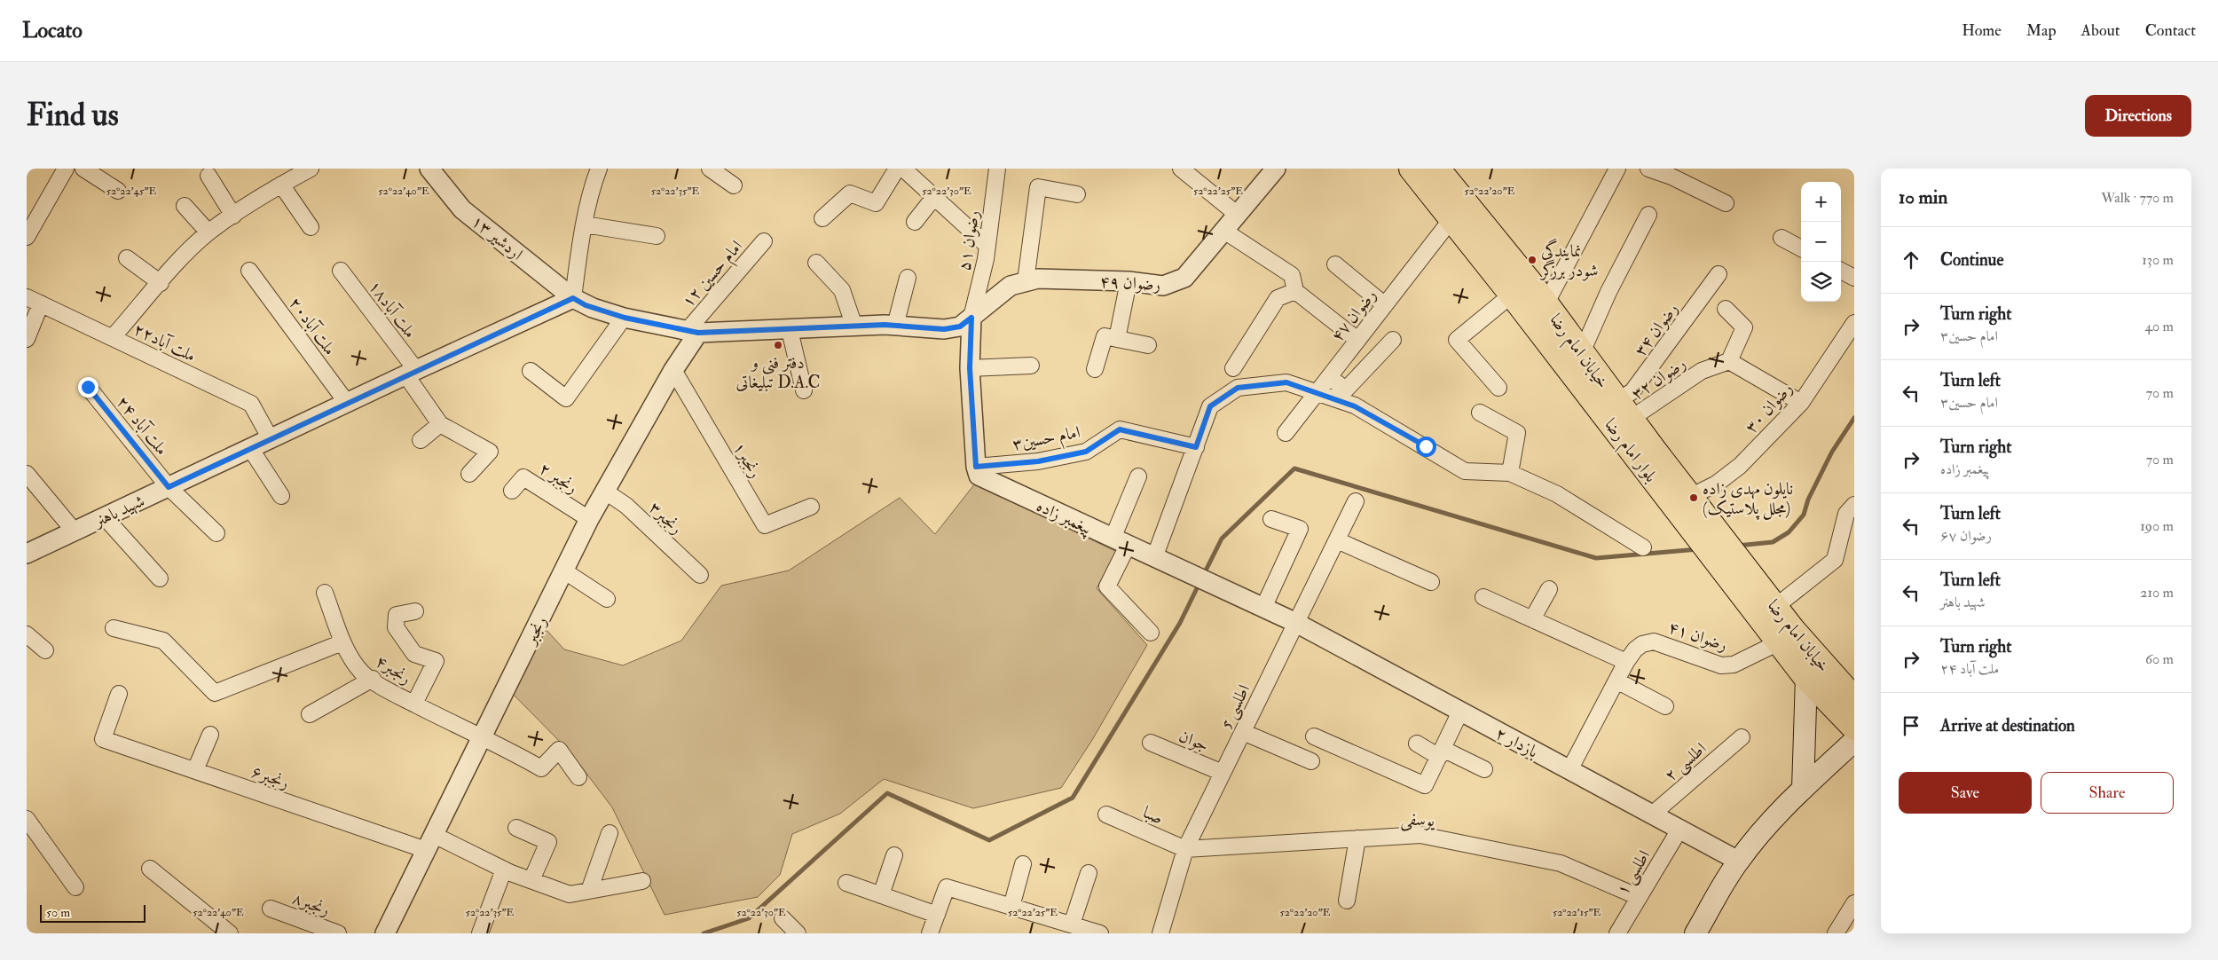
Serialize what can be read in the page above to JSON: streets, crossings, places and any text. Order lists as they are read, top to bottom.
{
  "streets": {
    "main road": ["خیابان امام رضا", "بلوار امام رضا"],
    "street": [
      "اردشیر ۱۳",
      "رضوان ۵۱",
      "امام حسین ۱۲",
      "رضوان ۴۹",
      "ملت آباد۱۸",
      "رضوان ۴۷",
      "ملت آباد۲۰",
      "رضوان ۳۴",
      "ملت آباد۲۲",
      "رضوان ۳۲",
      "رضوان ۳۰",
      "ملت آباد ۲۴",
      "امام حسین۳",
      "رنجبر۱",
      "رنجبر ۲",
      "شهید باهنر",
      "پیغمبر زاده",
      "رنجبر۳",
      "رنجبر",
      "رضوان ۴۱",
      "رنجبر۴",
      "اطلسی 5",
      "جوان",
      "بازدار ۲",
      "اطلسی ۲",
      "رنجبر۶",
      "صبا",
      "یوسفی",
      "اطلسی ۱",
      "رنجبر۸"
    ]
  },
  "crossings": [
    ["اردشیر ۱۳", "امام حسین ۱۲"],
    ["اردشیر ۱۳", "رضوان ۴۹"],
    ["اردشیر ۱۳", "شهید باهنر"],
    ["اردشیر ۱۳", "رنجبر"],
    ["رضوان ۵۱", "رضوان ۴۹"],
    ["امام حسین ۱۲", "رنجبر"],
    ["ملت آباد۱۸", "شهید باهنر"],
    ["رضوان ۴۷", "بلوار امام رضا"],
    ["ملت آباد۲۰", "شهید باهنر"],
    ["رضوان ۳۴", "خیابان امام رضا"],
    ["رضوان ۳۴", "رضوان ۳۲"],
    ["ملت آباد۲۲", "شهید باهنر"],
    ["خیابان امام رضا", "رضوان ۳۲"],
    ["خیابان امام رضا", "رضوان ۳۰"],
    ["خیابان امام رضا", "بلوار امام رضا"],
    ["ملت آباد ۲۴", "شهید باهنر"],
    ["امام حسین۳", "پیغمبر زاده"],
    ["بلوار امام رضا", "رضوان ۴۱"],
    ["رنجبر۱", "رنجبر"],
    ["رنجبر ۲", "رنجبر"],
    ["پیغمبر زاده", "اطلسی 5"],
    ["پیغمبر زاده", "بازدار ۲"],
    ["رنجبر۳", "رنجبر"],
    ["رنجبر", "رنجبر۴"],
    ["رنجبر", "رنجبر۶"],
    ["رضوان ۴۱", "بازدار ۲"],
    ["اطلسی 5", "جوان"],
    ["اطلسی 5", "بازدار ۲"],
    ["اطلسی 5", "صبا"],
    ["اطلسی 5", "یوسفی"],
    ["بازدار ۲", "اطلسی ۲"],
    ["بازدار ۲", "اطلسی ۱"],
    ["صبا", "یوسفی"],
    ["یوسفی", "اطلسی ۱"]
  ],
  "places": ["نمایندگی شودر برزگر", "دفتر فنی و تبلیغاتی D.A.C", "نایلون مهدی زاده (مجلل پلاستیک)"],
  "scale_bar": "50 m",
  "page": {
    "header": "Locato",
    "nav": [
      "Home",
      "Map",
      "About",
      "Contact"
    ],
    "buttons": [
      "Directions",
      ["Save", "Share"]
    ],
    "title": "Find us",
    "heading": ["10 min", "Walk · 770 m"],
    "map_buttons": ["+", "−"],
    "list": [
      ["Continue", "130 m"],
      ["Turn right", "امام حسین۳", "40 m"],
      ["Turn left", "امام حسین۳", "70 m"],
      ["Turn right", "پیغمبر زاده", "70 m"],
      ["Turn left", "رضوان ۶۷", "190 m"],
      ["Turn left", "شهید باهنر", "210 m"],
      ["Turn right", "ملت آباد ۲۴", "60 m"],
      "Arrive at destination"
    ],
    "scale": "50 m"
  },
  "coordinates": [
    "52°22'45\"E",
    "52°22'40\"E",
    "52°22'35\"E",
    "52°22'30\"E",
    "52°22'25\"E",
    "52°22'20\"E",
    "52°22'15\"E"
  ]
}
